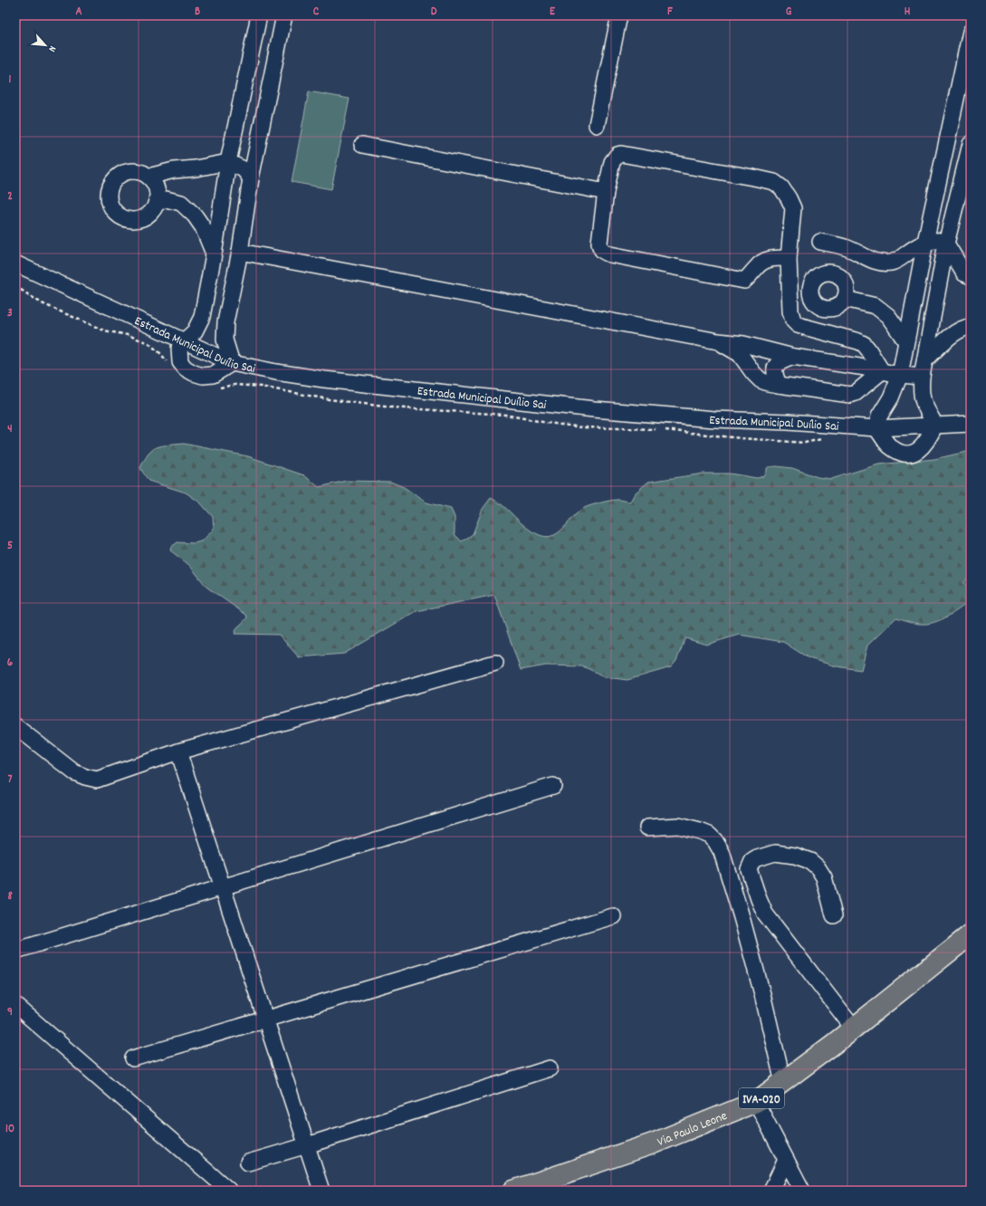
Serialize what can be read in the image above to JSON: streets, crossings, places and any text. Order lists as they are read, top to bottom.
{
  "streets": {
    "main road": ["IVA-020", "Via Paulo Leone"],
    "street": ["Estrada Municipal Duílio Sai"]
  },
  "north": "bottom right",
  "grid": {
    "columns": [
      "A",
      "B",
      "C",
      "D",
      "E",
      "F",
      "G",
      "H"
    ],
    "rows": [
      "1",
      "2",
      "3",
      "4",
      "5",
      "6",
      "7",
      "8",
      "9",
      "10"
    ]
  }
}
